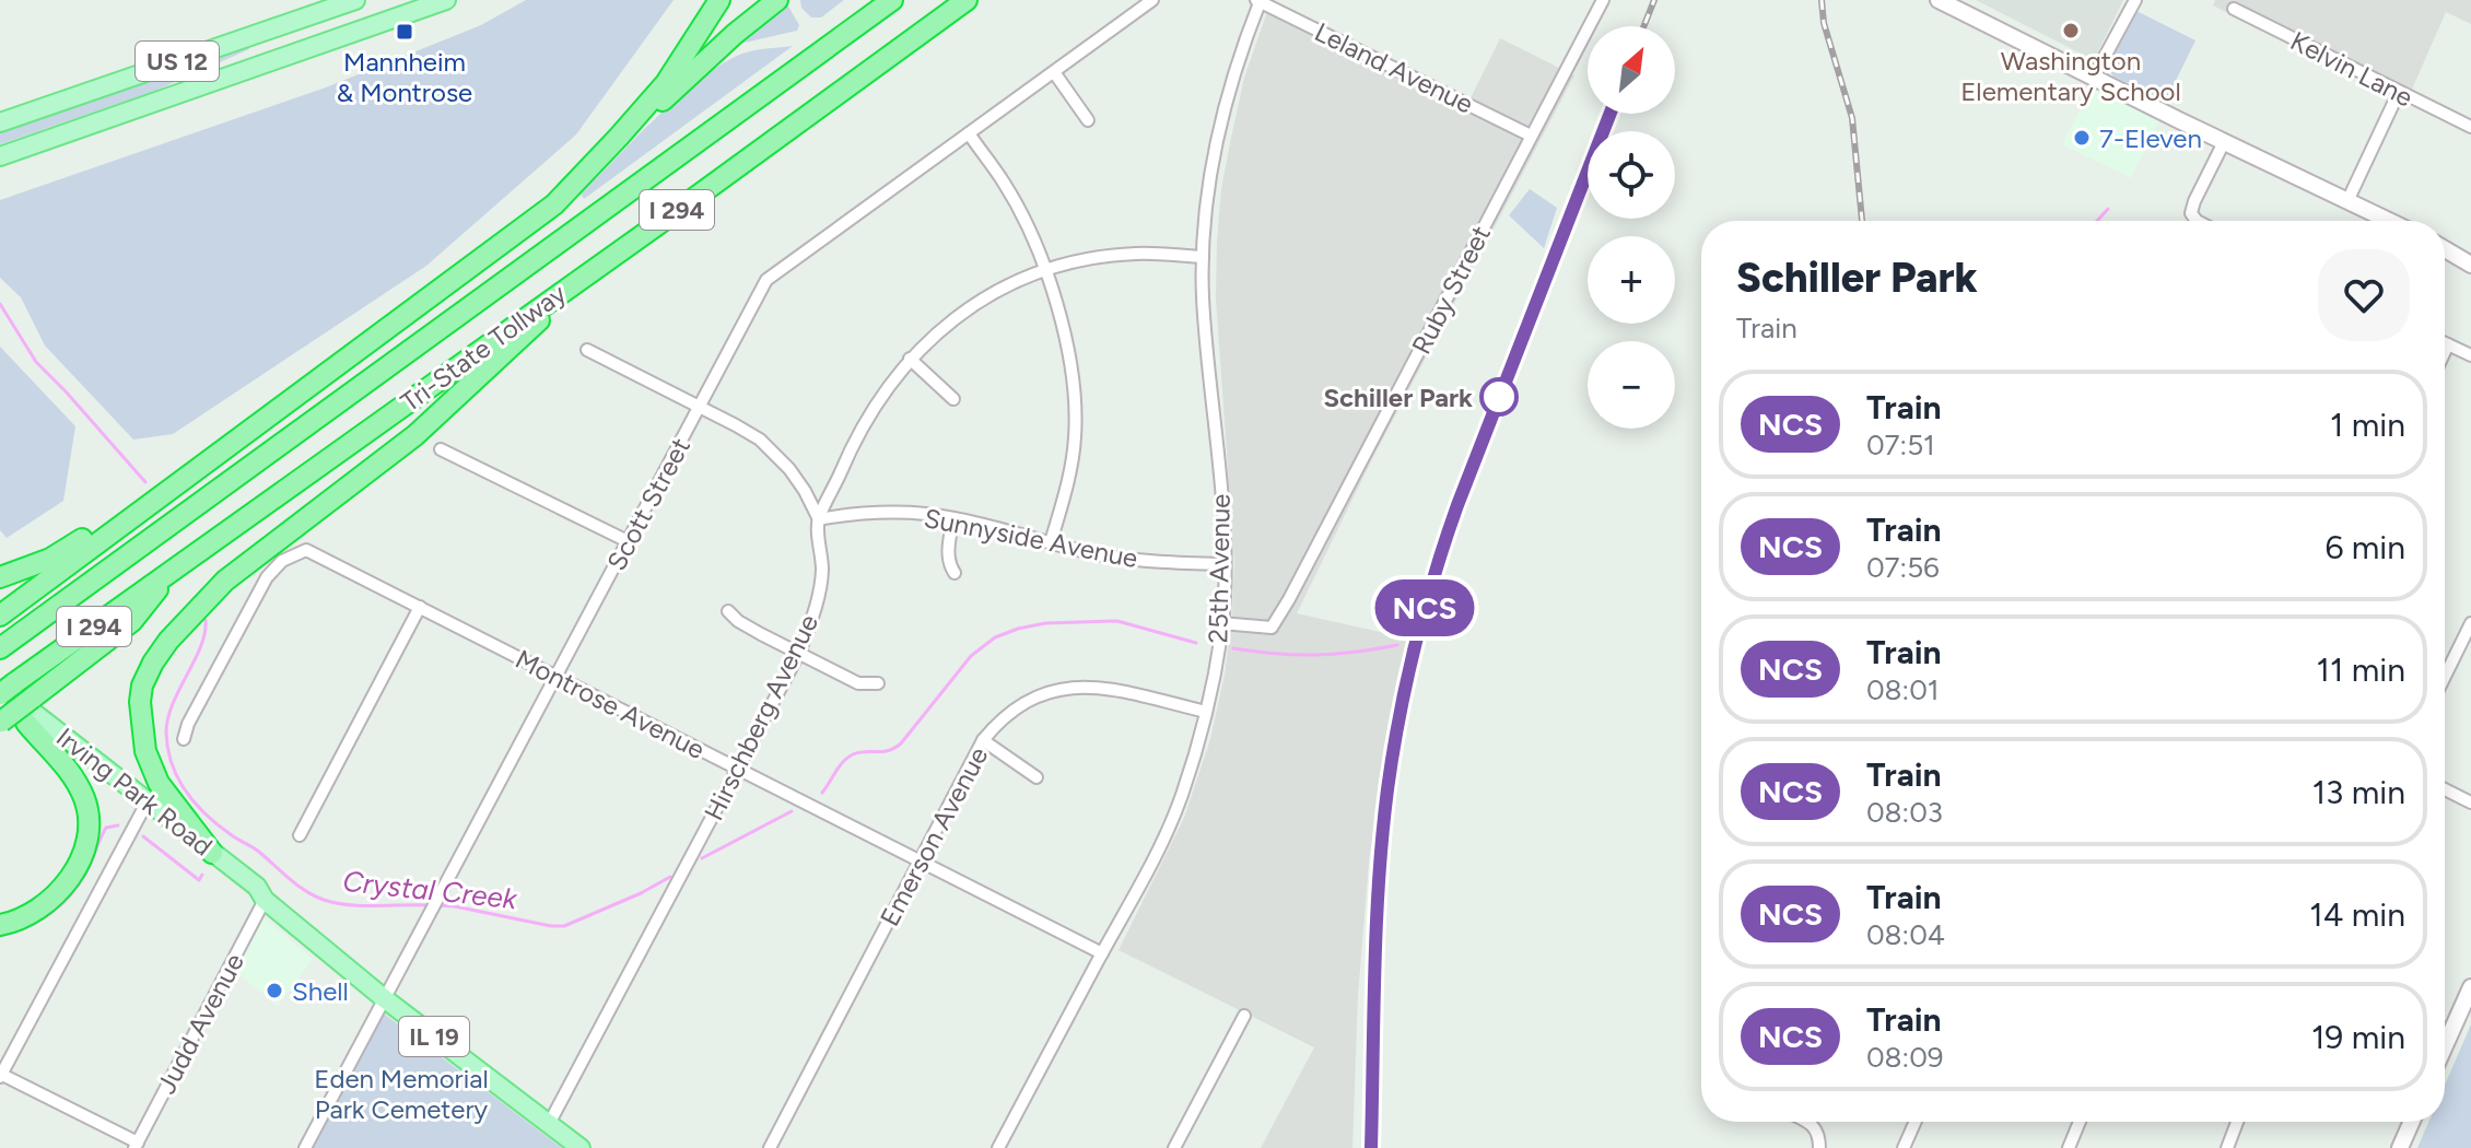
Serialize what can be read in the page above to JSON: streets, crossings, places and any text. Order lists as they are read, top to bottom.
{
  "streets": {
    "highway": ["I 294", "Tri-State Tollway"],
    "main road": ["US 12", "Irving Park Road", "IL 19"],
    "street": [
      "Leland Avenue",
      "Kelvin Lane",
      "Ruby Street",
      "Scott Street",
      "Sunnyside Avenue",
      "25th Avenue",
      "Montrose Avenue",
      "Hirschberg Avenue",
      "Emerson Avenue",
      "Judd Avenue"
    ]
  },
  "crossings": [
    ["Leland Avenue", "Ruby Street"],
    ["Leland Avenue", "25th Avenue"],
    ["Ruby Street", "25th Avenue"],
    ["Tri-State Tollway", "Irving Park Road"],
    ["Scott Street", "Montrose Avenue"],
    ["Scott Street", "Irving Park Road"],
    ["Sunnyside Avenue", "25th Avenue"],
    ["Sunnyside Avenue", "Hirschberg Avenue"],
    ["25th Avenue", "Montrose Avenue"],
    ["25th Avenue", "Hirschberg Avenue"],
    ["25th Avenue", "Emerson Avenue"],
    ["Montrose Avenue", "Hirschberg Avenue"],
    ["Montrose Avenue", "Emerson Avenue"],
    ["Hirschberg Avenue", "Irving Park Road"],
    ["Irving Park Road", "Judd Avenue"]
  ],
  "water": ["Crystal Creek"],
  "parks": ["Eden Memorial Park Cemetery"],
  "places": {
    "other": [
      "Washington Elementary School",
      "7-Eleven",
      "Schiller Park",
      "Shell"
    ],
    "transit": ["Mannheim & Montrose"]
  },
  "north": "top right",
  "page": {
    "on_map": "NCS",
    "map_buttons": ["+", "−"],
    "heading": ["Schiller Park", "Train"],
    "list": [
      {
        "mark": "NCS",
        "name": "Train",
        "note": "07:51",
        "value": "1 min"
      },
      {
        "mark": "NCS",
        "name": "Train",
        "note": "07:56",
        "value": "6 min"
      },
      {
        "mark": "NCS",
        "name": "Train",
        "note": "08:01",
        "value": "11 min"
      },
      {
        "mark": "NCS",
        "name": "Train",
        "note": "08:03",
        "value": "13 min"
      },
      {
        "mark": "NCS",
        "name": "Train",
        "note": "08:04",
        "value": "14 min"
      },
      {
        "mark": "NCS",
        "name": "Train",
        "note": "08:09",
        "value": "19 min"
      }
    ]
  }
}
